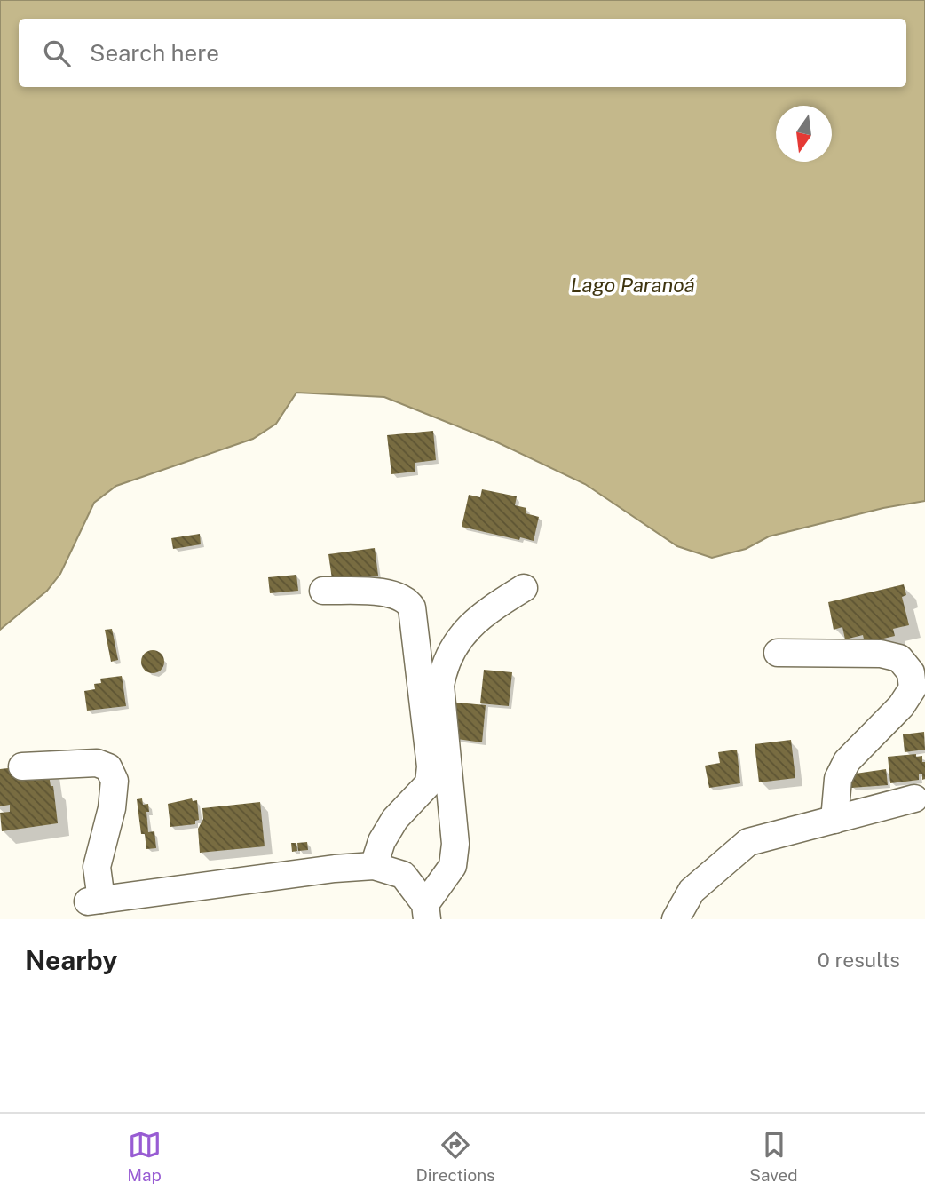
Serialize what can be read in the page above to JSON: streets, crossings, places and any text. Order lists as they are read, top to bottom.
{
  "water": ["Lago Paranoá"],
  "north": "bottom",
  "page": {
    "search": "Search here",
    "heading": ["Nearby", "0 results"],
    "nav": ["Map", "Directions", "Saved"]
  }
}
